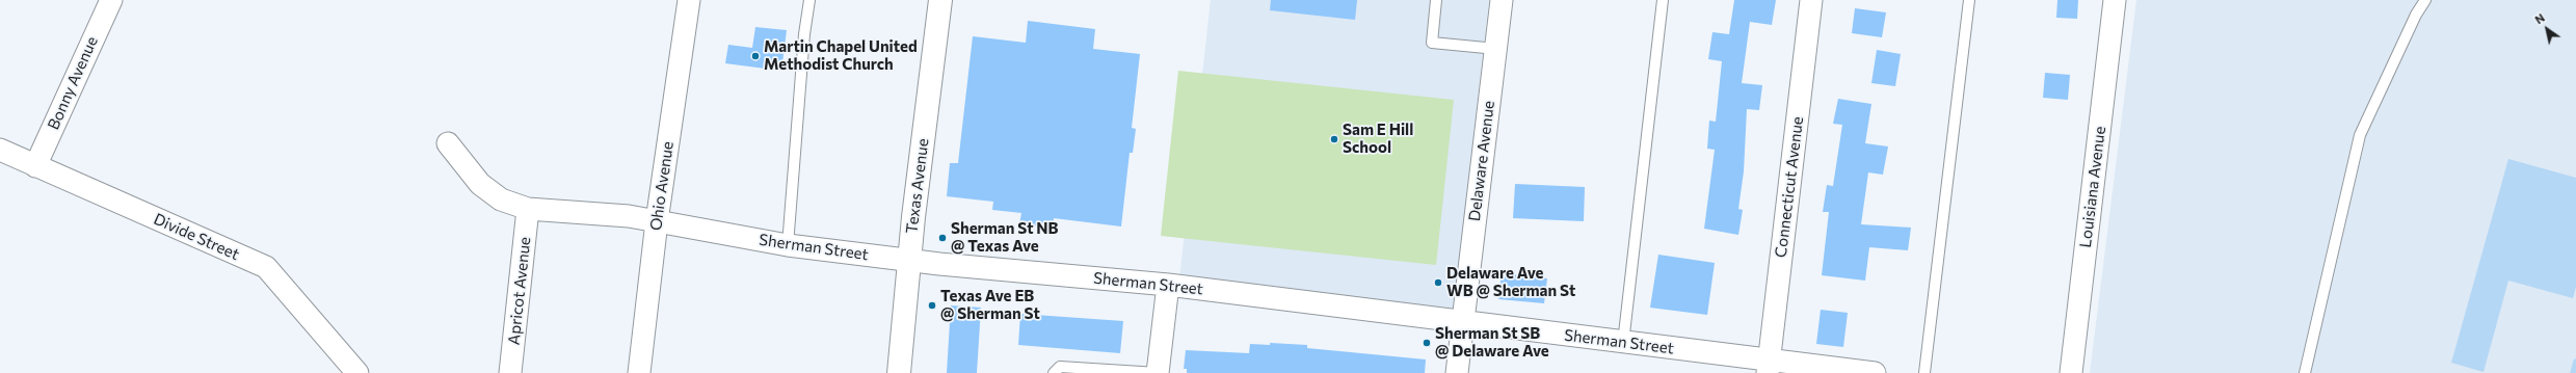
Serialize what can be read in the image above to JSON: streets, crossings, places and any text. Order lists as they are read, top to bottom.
{
  "streets": {
    "street": [
      "Bonny Avenue",
      "Delaware Avenue",
      "Ohio Avenue",
      "Texas Avenue",
      "Connecticut Avenue",
      "Louisiana Avenue",
      "Divide Street",
      "Sherman Street",
      "Apricot Avenue"
    ]
  },
  "crossings": [
    ["Bonny Avenue", "Divide Street"],
    ["Delaware Avenue", "Sherman Street"],
    ["Ohio Avenue", "Sherman Street"],
    ["Texas Avenue", "Sherman Street"],
    ["Connecticut Avenue", "Sherman Street"],
    ["Sherman Street", "Apricot Avenue"]
  ],
  "places": [
    "Martin Chapel United Methodist Church",
    "Sam E Hill School",
    "Sherman St NB @ Texas Ave",
    "Delaware Ave WB @ Sherman St",
    "Texas Ave EB @ Sherman St",
    "Sherman St SB @ Delaware Ave"
  ],
  "north": "top left"
}
